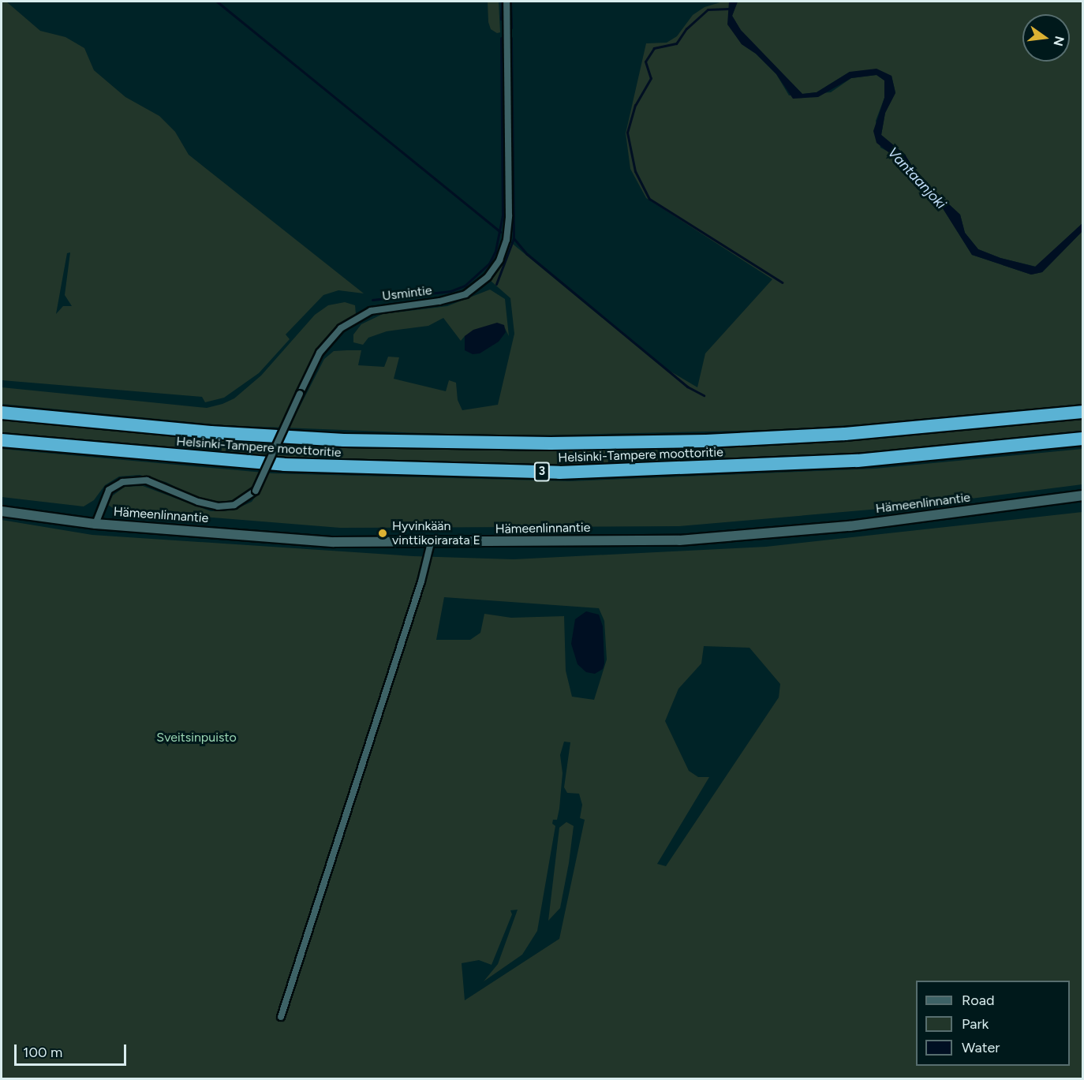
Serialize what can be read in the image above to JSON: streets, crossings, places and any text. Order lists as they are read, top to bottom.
{
  "streets": {
    "highway": ["Helsinki-Tampere moottoritie", "3"],
    "main road": ["Hämeenlinnantie"],
    "street": ["Usmintie"]
  },
  "crossings": [
    ["Usmintie", "Hämeenlinnantie"]
  ],
  "water": ["Vantaanjoki"],
  "parks": ["Sveitsinpuisto"],
  "places": ["Hyvinkään vinttikoirarata E"],
  "legend": ["Road", "Park", "Water"],
  "scale_bar": "100 m",
  "north": "right"
}
